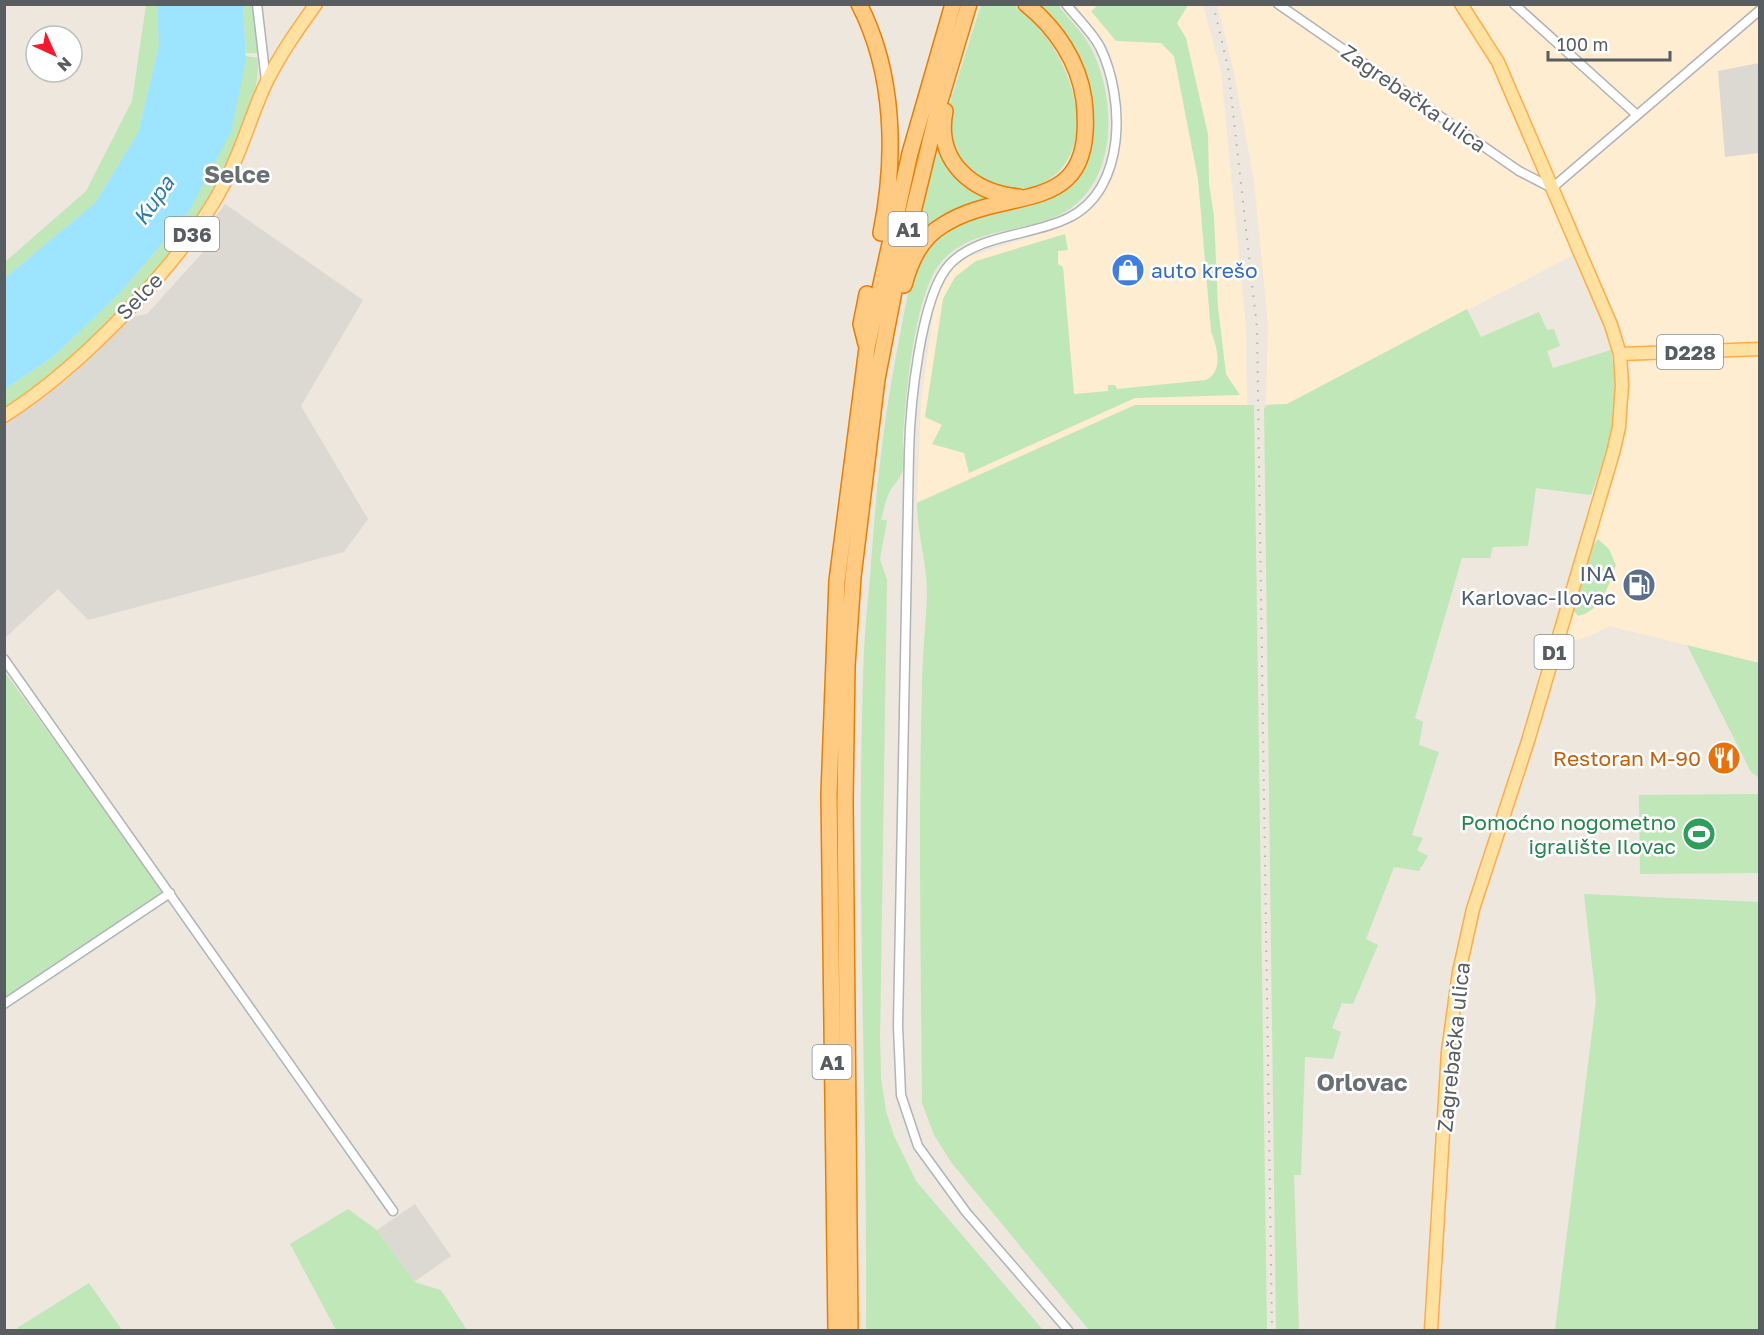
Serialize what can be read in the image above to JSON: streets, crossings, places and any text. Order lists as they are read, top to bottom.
{
  "streets": {
    "highway": ["A1"],
    "main road": [
      "Zagrebačka ulica",
      "D36",
      "Selce",
      "D228",
      "D1"
    ]
  },
  "crossings": [
    ["Zagrebačka ulica", "D228"]
  ],
  "districts": ["Selce", "Orlovac"],
  "water": ["Kupa"],
  "places": {
    "shop": ["auto krešo"],
    "fuel station": ["INA Karlovac-Ilovac"],
    "restaurant": ["Restoran M-90"],
    "sports": ["Pomoćno nogometno igralište Ilovac"]
  },
  "scale_bar": "100 m",
  "north": "bottom right"
}
